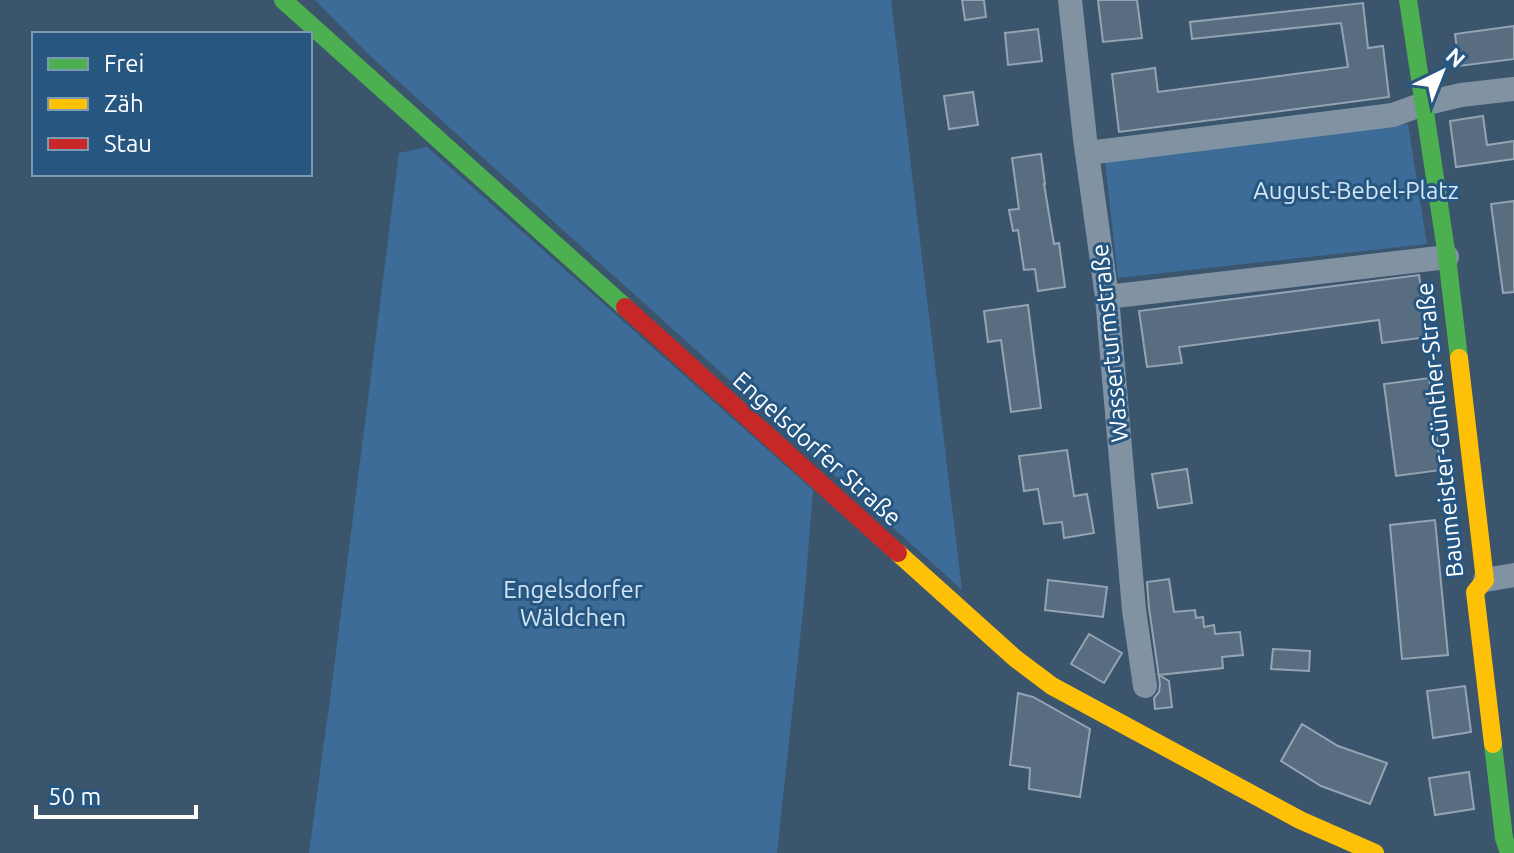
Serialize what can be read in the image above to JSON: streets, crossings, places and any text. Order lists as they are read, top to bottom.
{
  "streets": {
    "main road": ["Baumeister-Günther-Straße", "Engelsdorfer Straße"],
    "street": ["Wasserturmstraße"]
  },
  "parks": ["August-Bebel-Platz", "Engelsdorfer Wäldchen"],
  "legend": ["Frei", "Zäh", "Stau"],
  "scale_bar": "50 m",
  "north": "top right"
}
